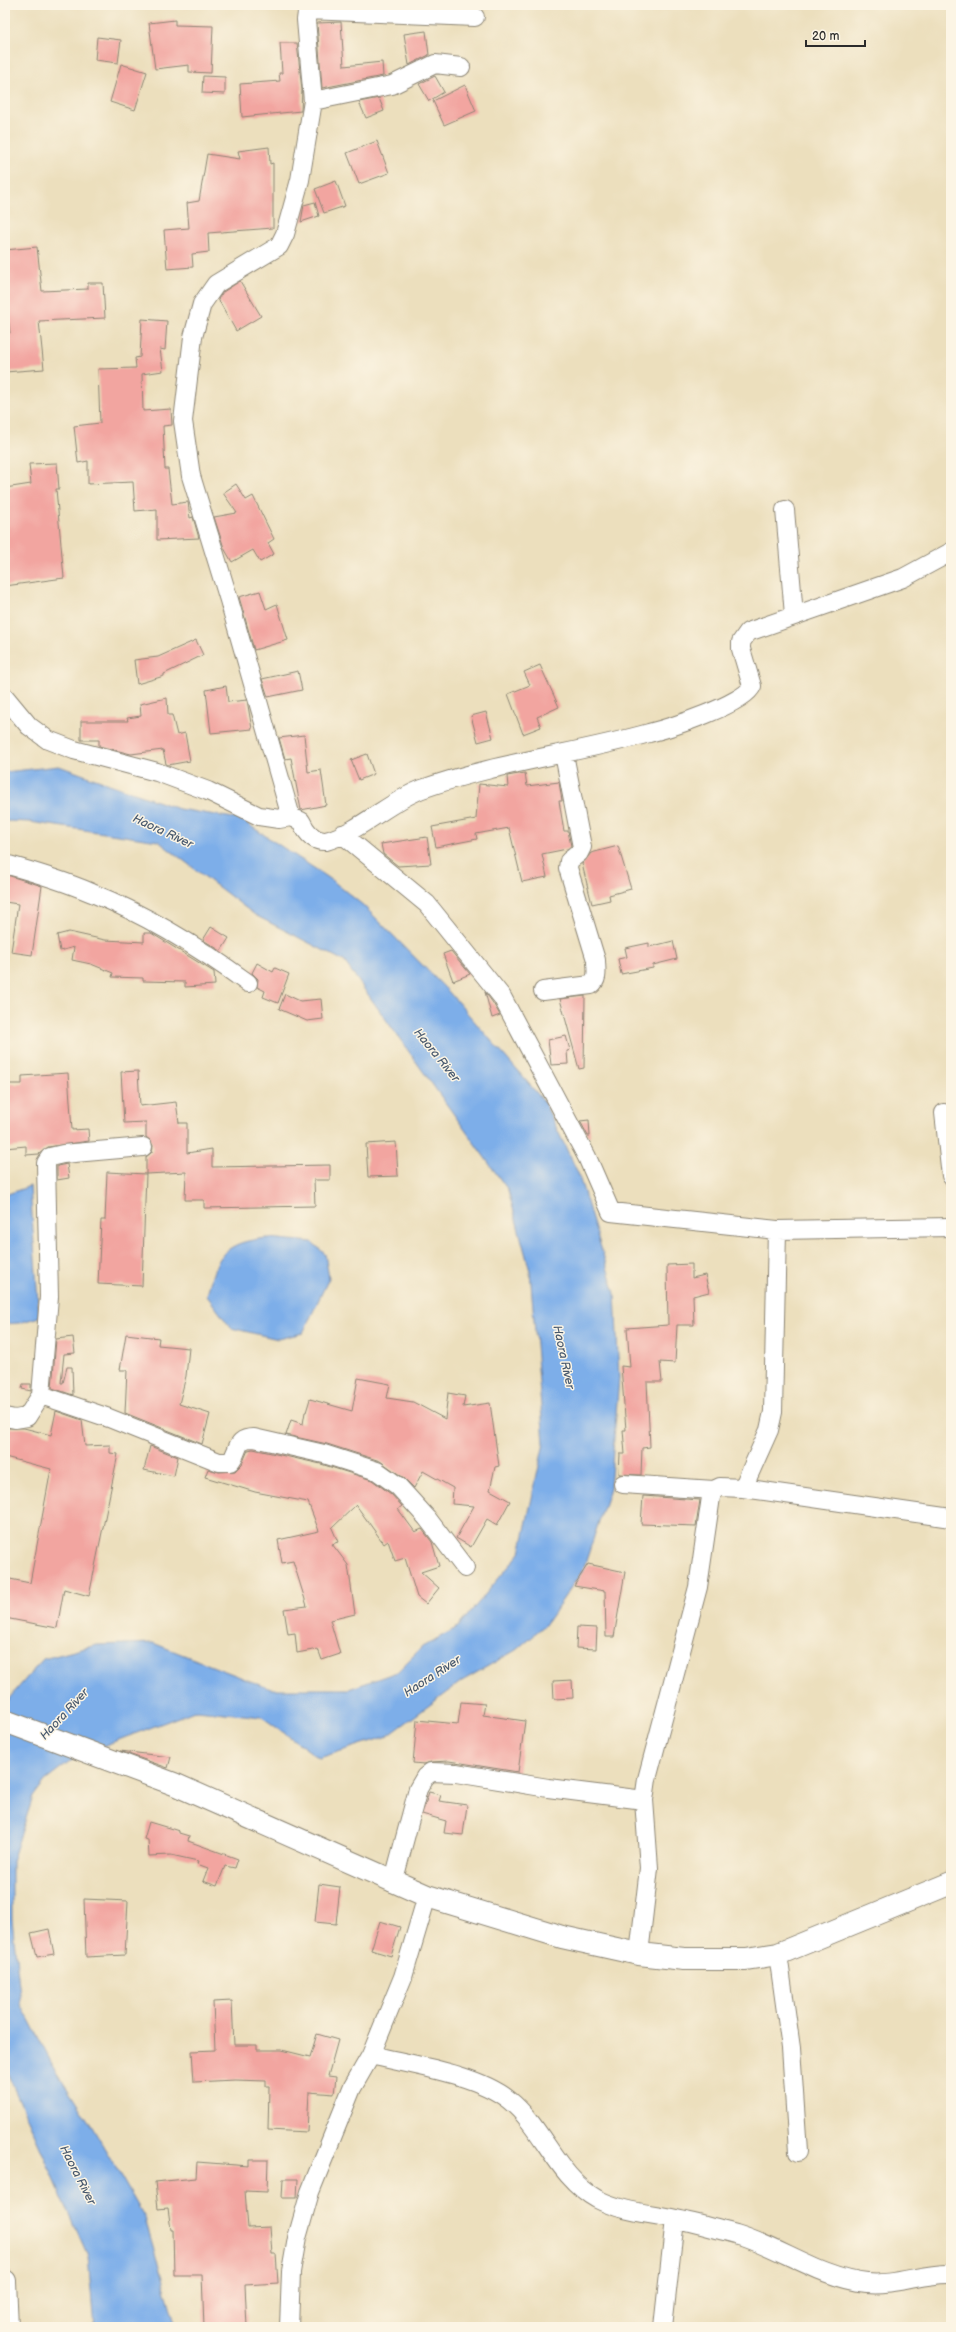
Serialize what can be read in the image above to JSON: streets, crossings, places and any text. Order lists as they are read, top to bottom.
{
  "water": ["Haora River"],
  "scale_bar": "20 m"
}
